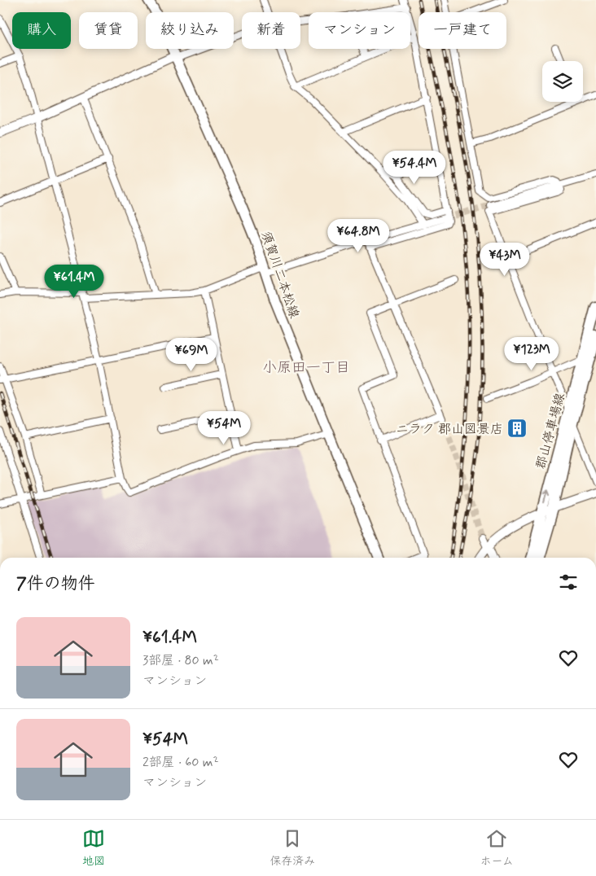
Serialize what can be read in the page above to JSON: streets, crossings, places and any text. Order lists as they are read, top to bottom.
{
  "streets": {
    "main road": ["須賀川二本松線", "郡山停車場線"]
  },
  "districts": ["小原田一丁目"],
  "places": {
    "building": ["ニラク 郡山図景店"]
  },
  "page": {
    "chip": [
      "購入",
      "賃貸",
      "絞り込み",
      "新着",
      "マンション",
      "一戸建て"
    ],
    "price": [
      "¥54.4M",
      "¥64.8M",
      "¥43M",
      "¥61.4M",
      "¥123M",
      "¥69M",
      "¥54M"
    ],
    "heading": "7件の物件",
    "list": [
      {
        "name": "¥61.4M",
        "note": "3部屋 · 80 m² · マンション"
      },
      {
        "name": "¥54M",
        "note": "2部屋 · 60 m² · マンション"
      }
    ],
    "tabs": ["地図", "保存済み", "ホーム"]
  }
}
